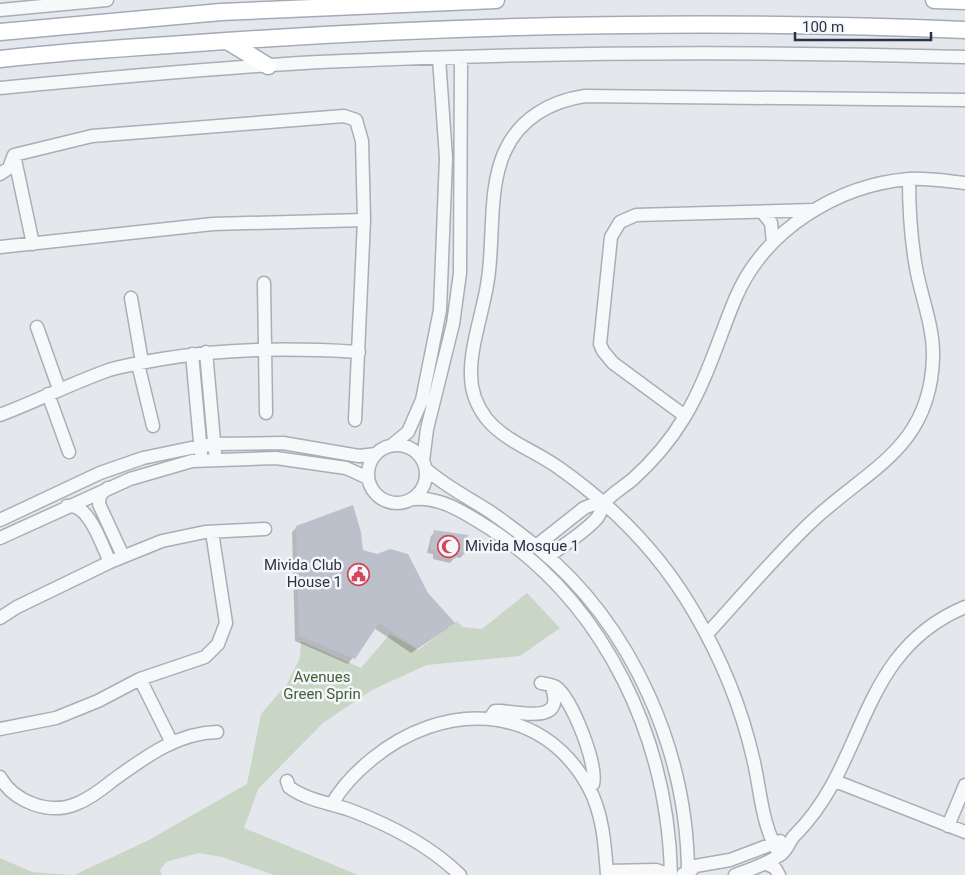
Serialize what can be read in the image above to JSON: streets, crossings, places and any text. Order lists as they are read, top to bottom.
{
  "parks": ["Avenues Green Sprin"],
  "places": {
    "mosque": ["Mivida Mosque 1"],
    "public building": ["Mivida Club House 1"]
  },
  "scale_bar": "100 m"
}
